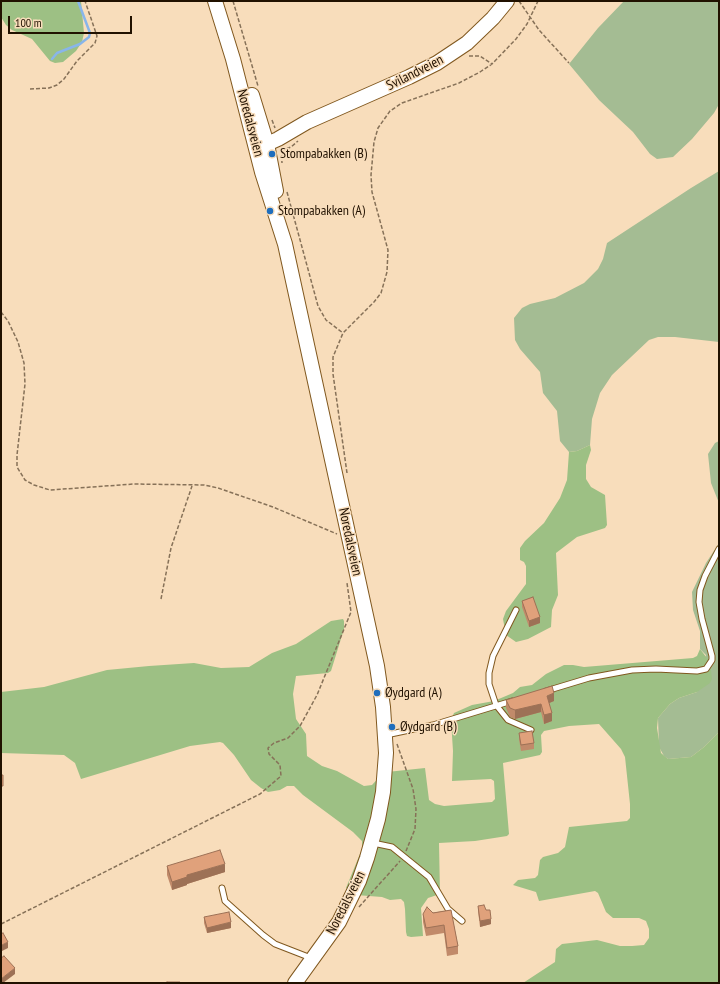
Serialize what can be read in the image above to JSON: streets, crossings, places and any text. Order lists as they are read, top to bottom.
{
  "streets": {
    "main road": ["Svilandveien", "Noredalsveien"]
  },
  "crossings": [
    ["Svilandveien", "Noredalsveien"]
  ],
  "places": [
    "Stompabakken (B)",
    "Stompabakken (A)",
    "Øydgard (A)",
    "Øydgard (B)"
  ],
  "scale_bar": "100 m"
}
